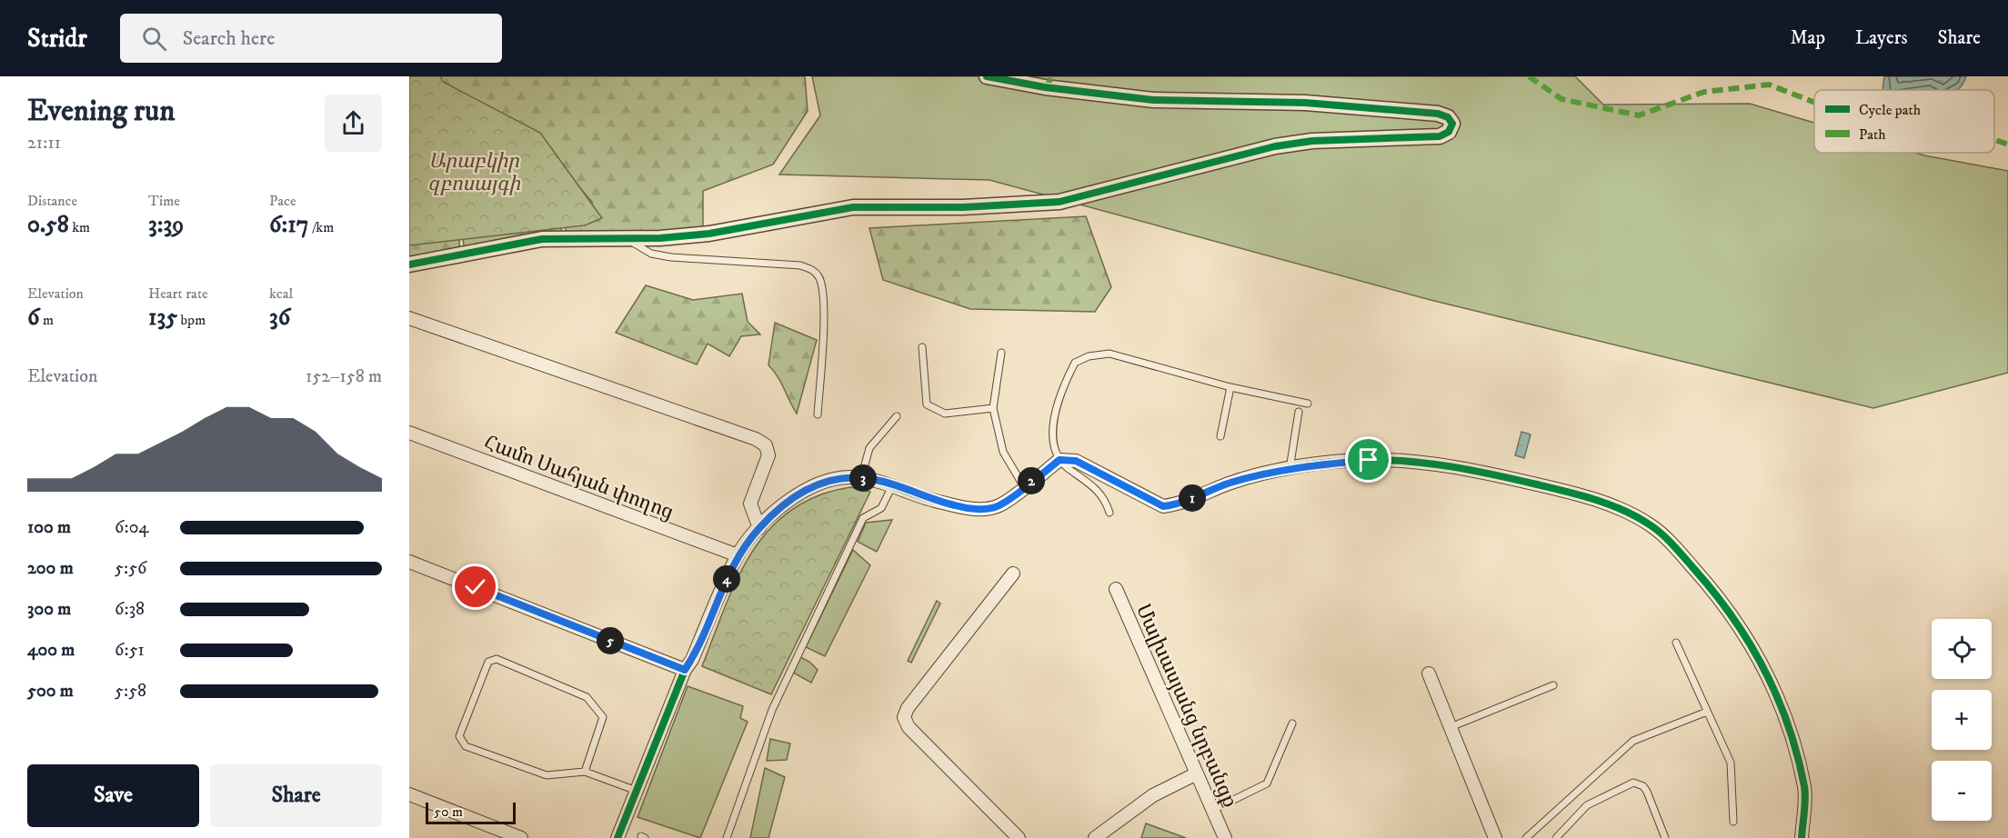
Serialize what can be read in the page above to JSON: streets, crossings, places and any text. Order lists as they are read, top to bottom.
{
  "streets": {
    "street": ["Համո Սահյան փողոց", "Մալխասյանց նրբանցք"]
  },
  "parks": ["Արաբկիր զբոսայգի"],
  "legend": ["Cycle path", "Path"],
  "scale_bar": "50 m",
  "page": {
    "header": "Stridr",
    "search": "Search here",
    "nav": ["Map", "Layers", "Share"],
    "heading": ["Evening run", "21:11"],
    "stats": [
      ["Distance", "0.58 km"],
      ["Time", "3:39"],
      ["Pace", "6:17 /km"],
      ["Elevation", "6 m"],
      ["Heart rate", "135 bpm"],
      ["kcal", "36"]
    ],
    "chart": ["Elevation", "152–158 m"],
    "pins": [
      "3",
      "2",
      "1",
      "4",
      "5"
    ],
    "list": [
      {
        "name": "100 m",
        "note": "6:04"
      },
      {
        "name": "200 m",
        "note": "5:56"
      },
      {
        "name": "300 m",
        "note": "6:38"
      },
      {
        "name": "400 m",
        "note": "6:51"
      },
      {
        "name": "500 m",
        "note": "5:58"
      }
    ],
    "map_buttons": ["+", "−"],
    "buttons": ["Save", "Share"],
    "scale": "50 m"
  }
}
